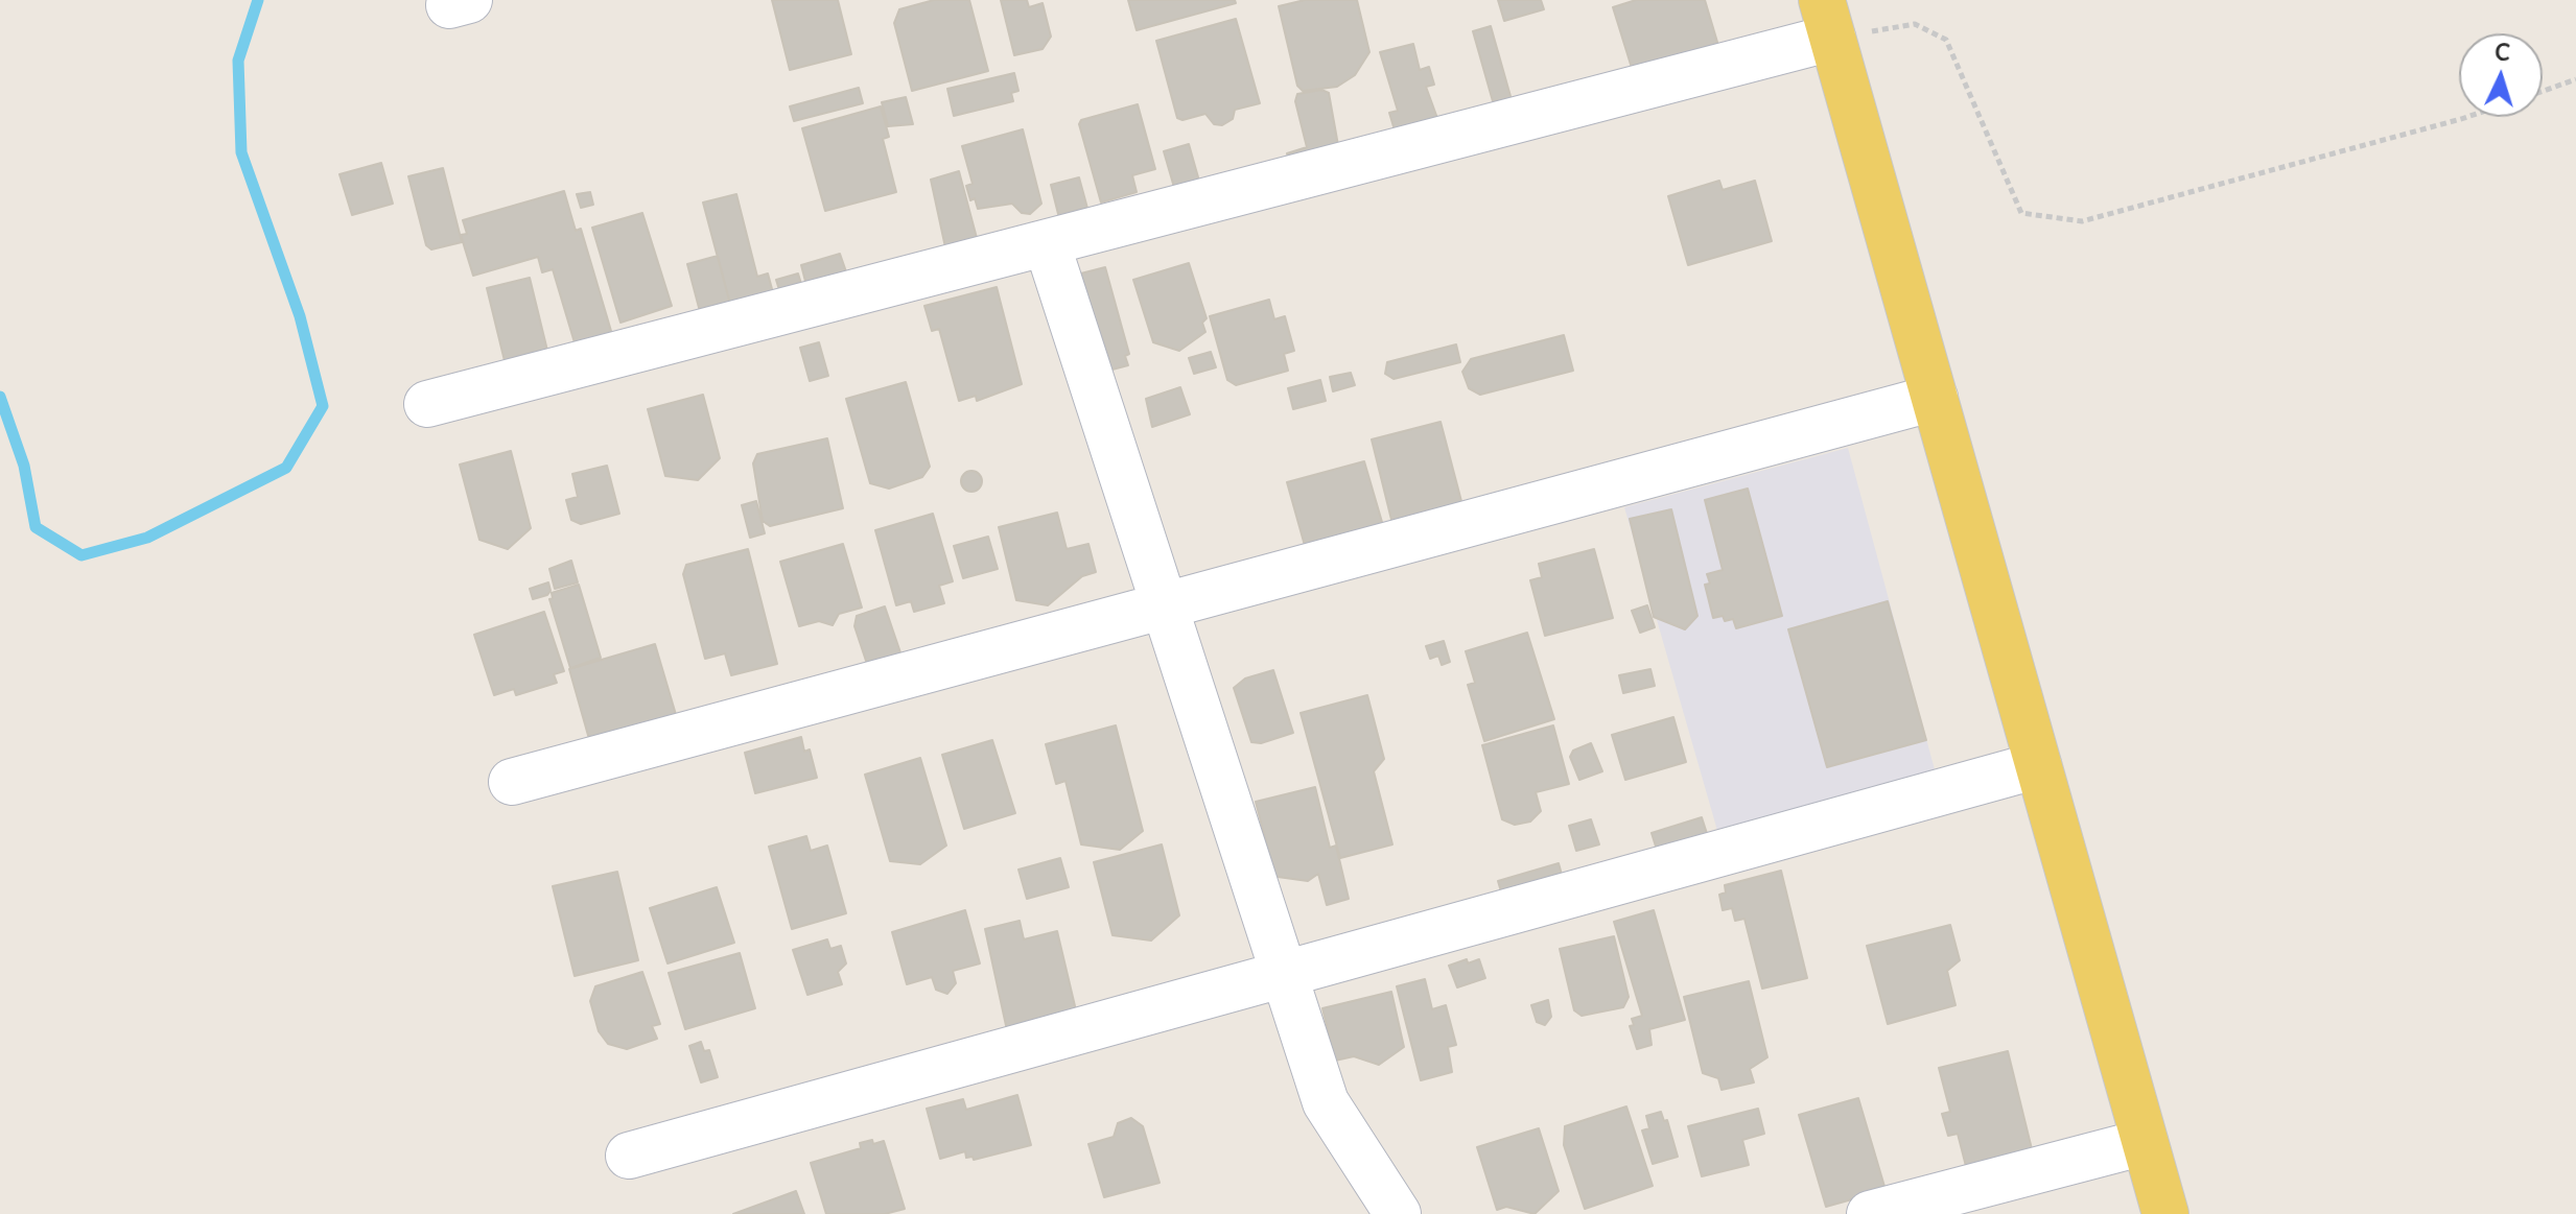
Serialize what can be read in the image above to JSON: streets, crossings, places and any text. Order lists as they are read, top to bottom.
{
  "north": "top"
}
